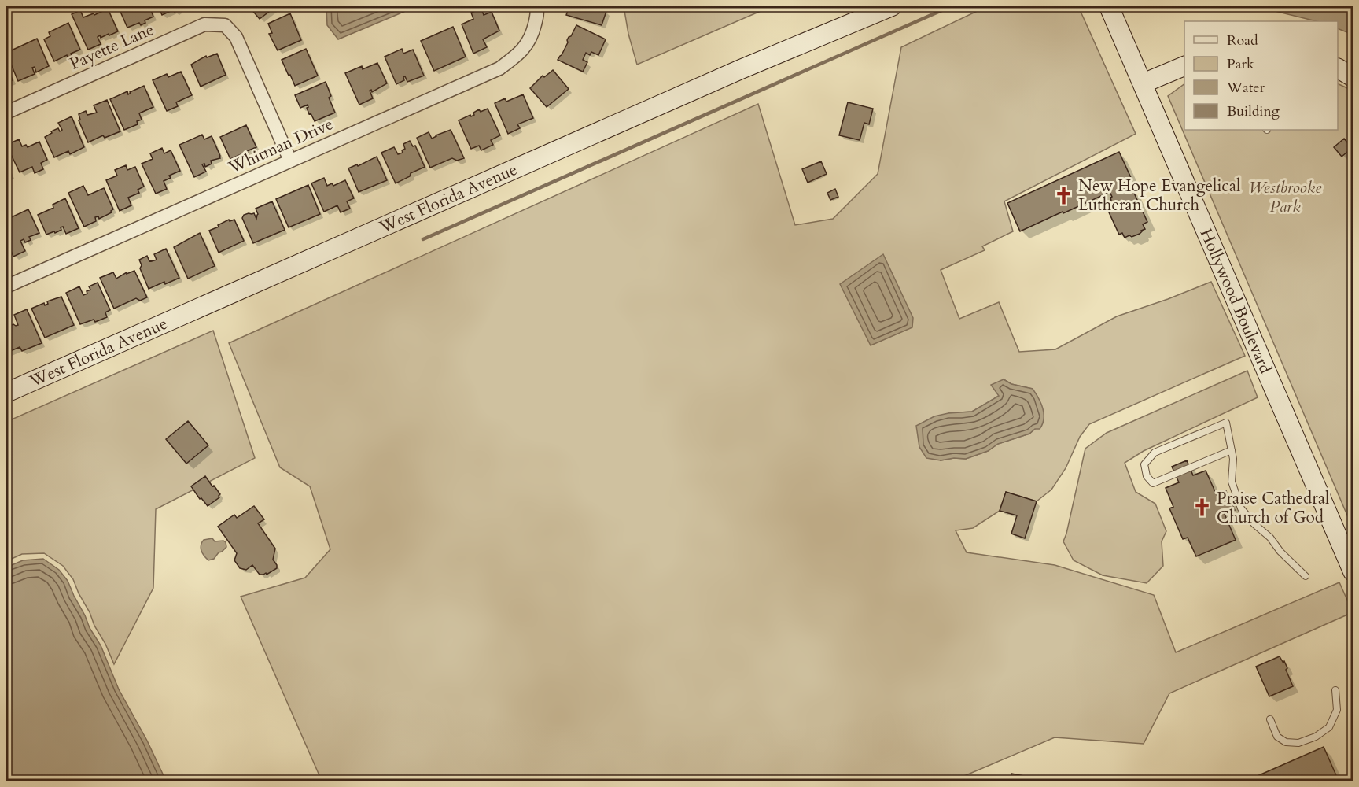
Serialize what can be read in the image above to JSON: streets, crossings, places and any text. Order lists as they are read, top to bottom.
{
  "streets": {
    "street": [
      "Payette Lane",
      "Whitman Drive",
      "West Florida Avenue",
      "Hollywood Boulevard"
    ]
  },
  "crossings": [
    ["Payette Lane", "Whitman Drive"]
  ],
  "parks": ["Westbrooke Park"],
  "places": {
    "church": ["New Hope Evangelical Lutheran Church", "Praise Cathedral Church of God"]
  },
  "legend": [
    "Road",
    "Park",
    "Water",
    "Building"
  ]
}
